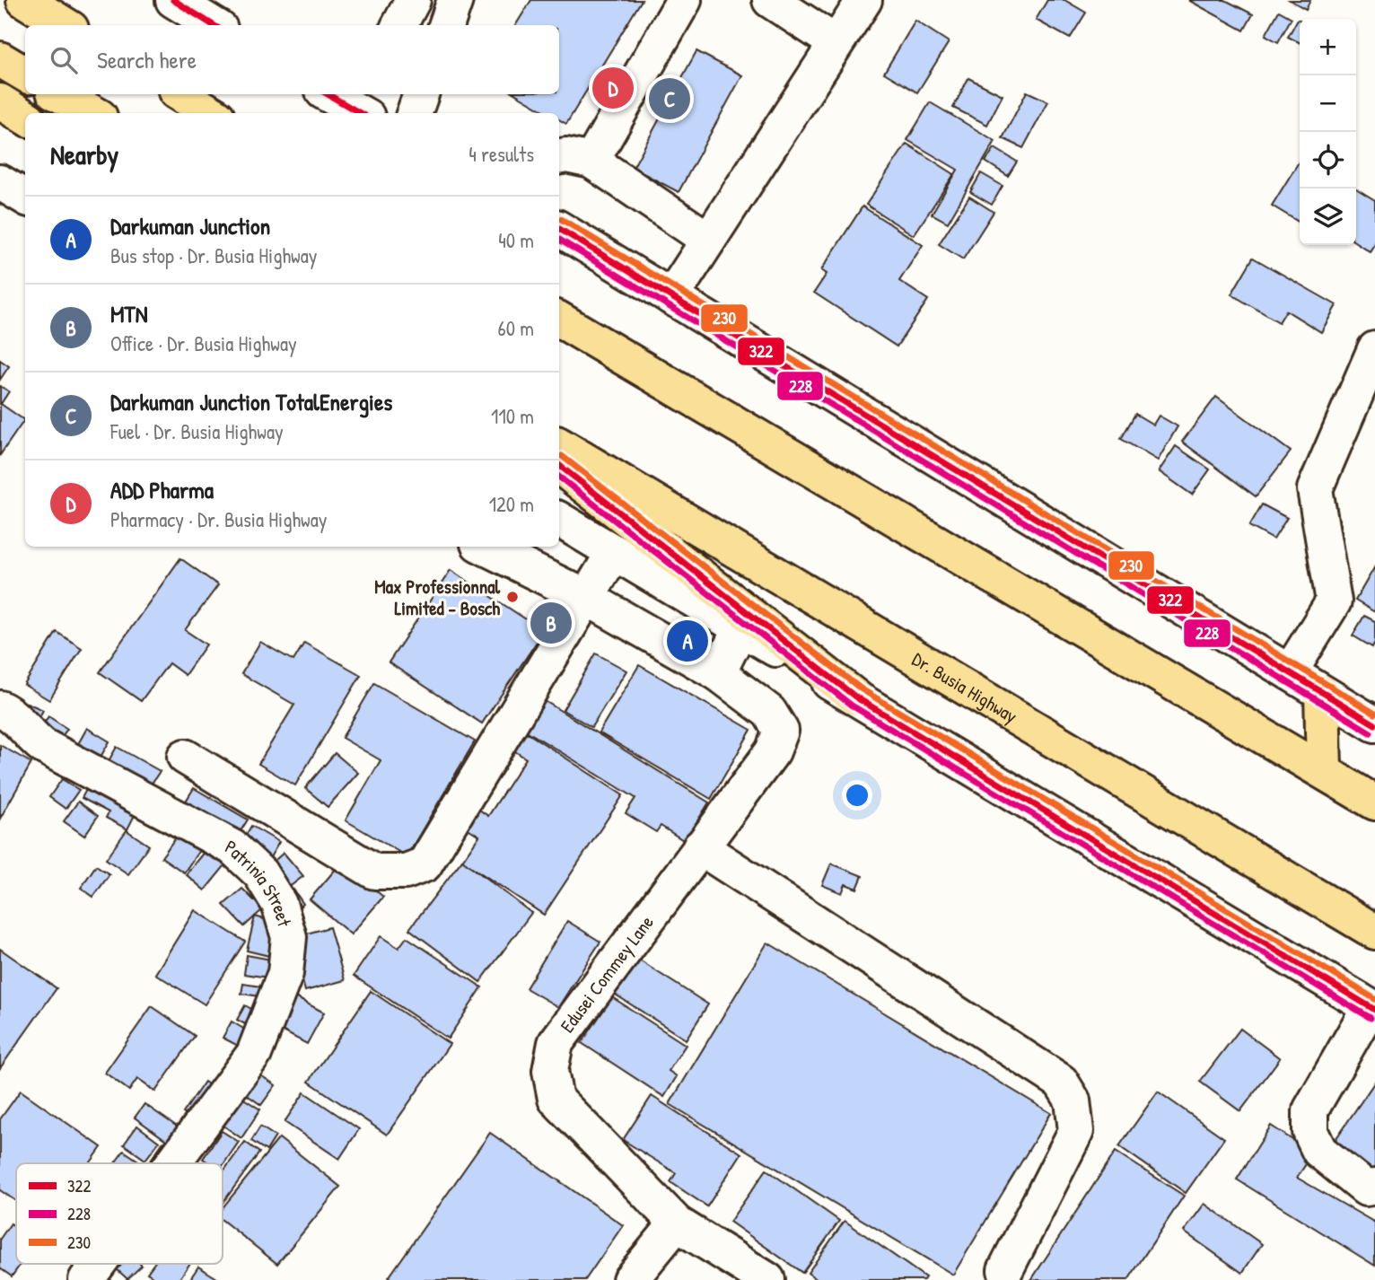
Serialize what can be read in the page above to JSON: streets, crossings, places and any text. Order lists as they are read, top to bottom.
{
  "streets": {
    "highway": ["Dr. Busia Highway"],
    "street": ["Patrinia Street", "Edusei Commey Lane"]
  },
  "places": ["Max Professionnal Limited - Bosch"],
  "lines": ["transit line 322", "transit line 230", "transit line 228"],
  "legend": ["322", "228", "230"],
  "page": {
    "map_buttons": ["+", "−"],
    "search": "Search here",
    "pins": [
      "D",
      "C",
      "B",
      "A"
    ],
    "heading": ["Nearby", "4 results"],
    "list": [
      {
        "mark": "A",
        "name": "Darkuman Junction",
        "note": "Bus stop · Dr. Busia Highway",
        "value": "40 m"
      },
      {
        "mark": "B",
        "name": "MTN",
        "note": "Office · Dr. Busia Highway",
        "value": "60 m"
      },
      {
        "mark": "C",
        "name": "Darkuman Junction TotalEnergies",
        "note": "Fuel · Dr. Busia Highway",
        "value": "110 m"
      },
      {
        "mark": "D",
        "name": "ADD Pharma",
        "note": "Pharmacy · Dr. Busia Highway",
        "value": "120 m"
      }
    ]
  }
}
